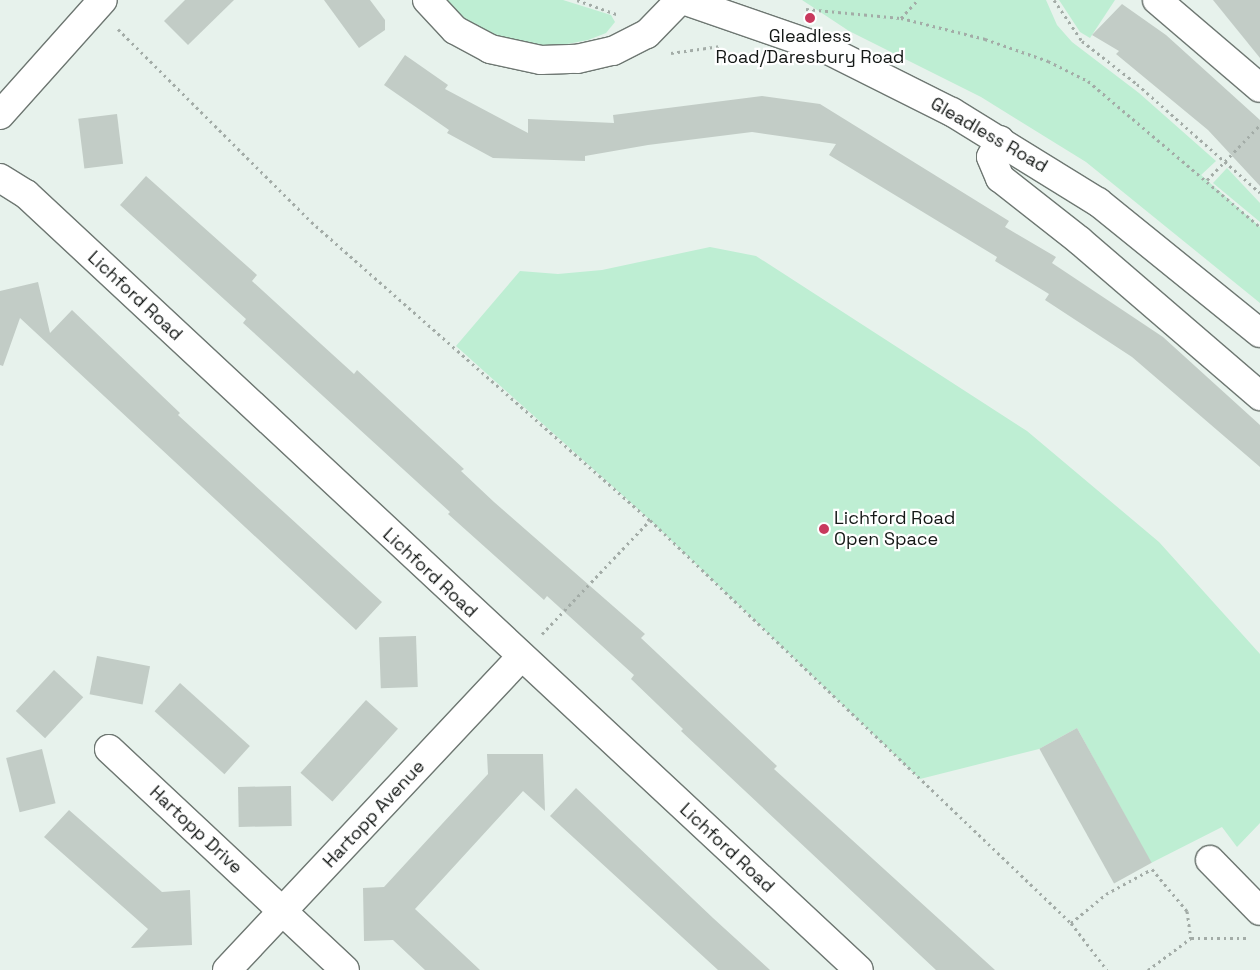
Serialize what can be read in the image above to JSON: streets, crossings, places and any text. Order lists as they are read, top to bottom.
{
  "streets": {
    "street": [
      "Gleadless Road",
      "Lichford Road",
      "Hartopp Avenue",
      "Hartopp Drive"
    ]
  },
  "crossings": [
    ["Lichford Road", "Hartopp Avenue"],
    ["Hartopp Avenue", "Hartopp Drive"]
  ],
  "places": ["Gleadless Road/Daresbury Road", "Lichford Road Open Space"]
}
